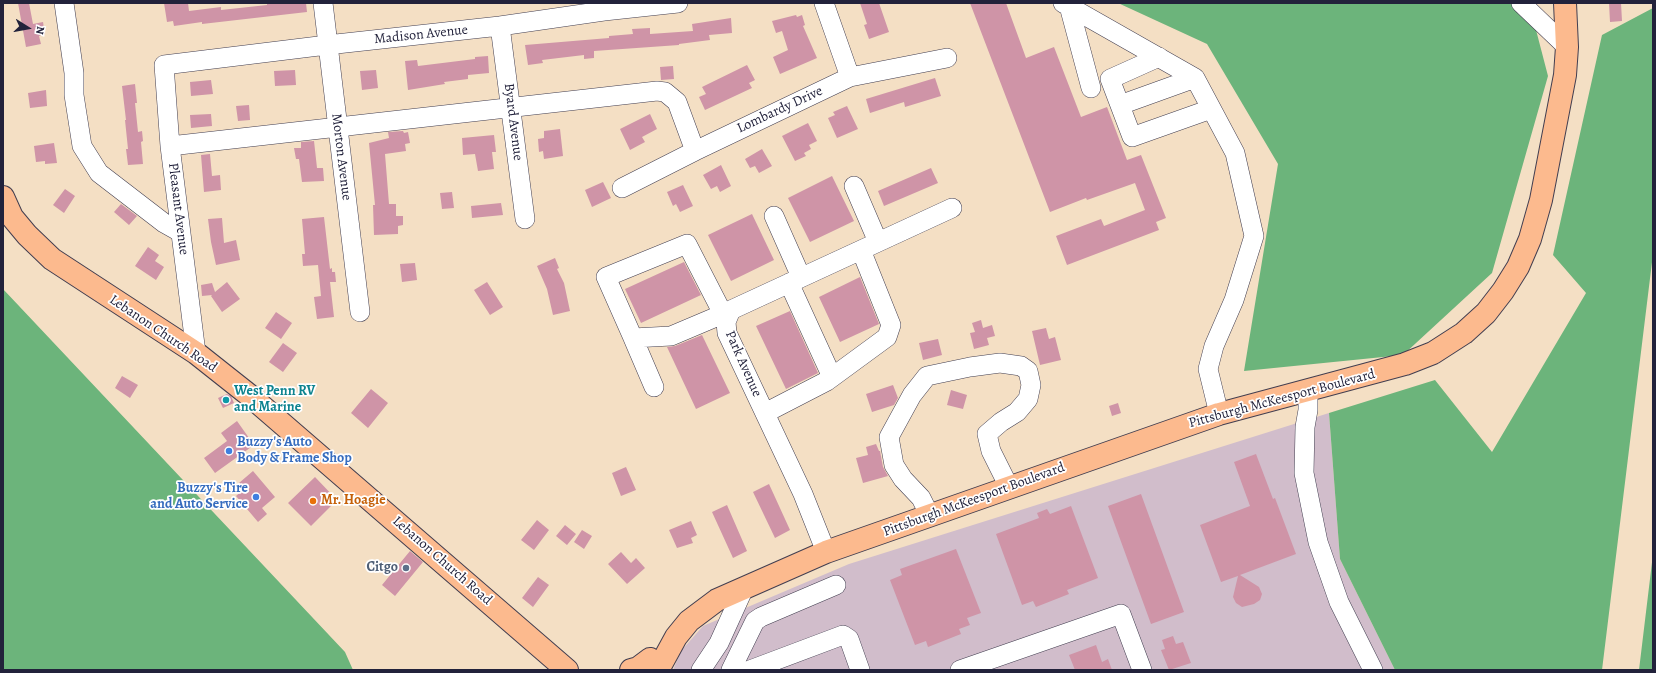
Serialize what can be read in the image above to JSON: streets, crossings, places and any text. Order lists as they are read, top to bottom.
{
  "streets": {
    "main road": ["Lebanon Church Road", "Pittsburgh McKeesport Boulevard"],
    "street": [
      "Madison Avenue",
      "Lombardy Drive",
      "Byard Avenue",
      "Morton Avenue",
      "Pleasant Avenue",
      "Park Avenue"
    ]
  },
  "crossings": [
    ["Madison Avenue", "Byard Avenue"],
    ["Madison Avenue", "Morton Avenue"],
    ["Madison Avenue", "Pleasant Avenue"],
    ["Pleasant Avenue", "Lebanon Church Road"],
    ["Park Avenue", "Pittsburgh McKeesport Boulevard"]
  ],
  "places": [
    "West Penn RV and Marine",
    "Buzzy's Auto Body & Frame Shop",
    "Buzzy's Tire and Auto Service",
    "Mr. Hoagie",
    "Citgo"
  ],
  "north": "right"
}
